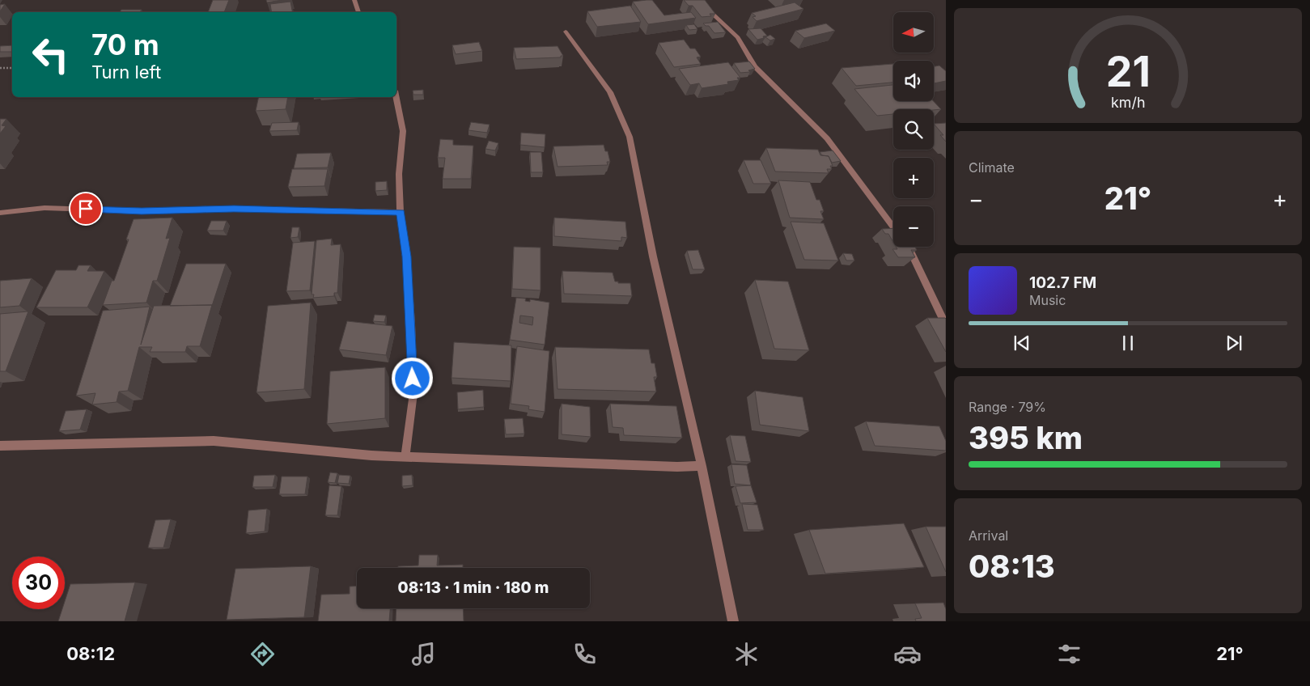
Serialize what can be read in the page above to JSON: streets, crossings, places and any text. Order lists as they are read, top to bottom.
{
  "north": "left",
  "page": {
    "map_buttons": ["+", "−"],
    "turn": ["70 m", "Turn left"],
    "tile": [
      "Climate",
      ["Range · 79%", "395 km"],
      ["Arrival", "08:13"]
    ],
    "heat": ["−", "21°", "+"],
    "song": ["102.7 FM", "Music"],
    "limit": "30",
    "trip": "08:13 · 1 min · 180 m",
    "tabs": ["08:12", "21°"],
    "gauge": ["21", "km/h"]
  }
}
